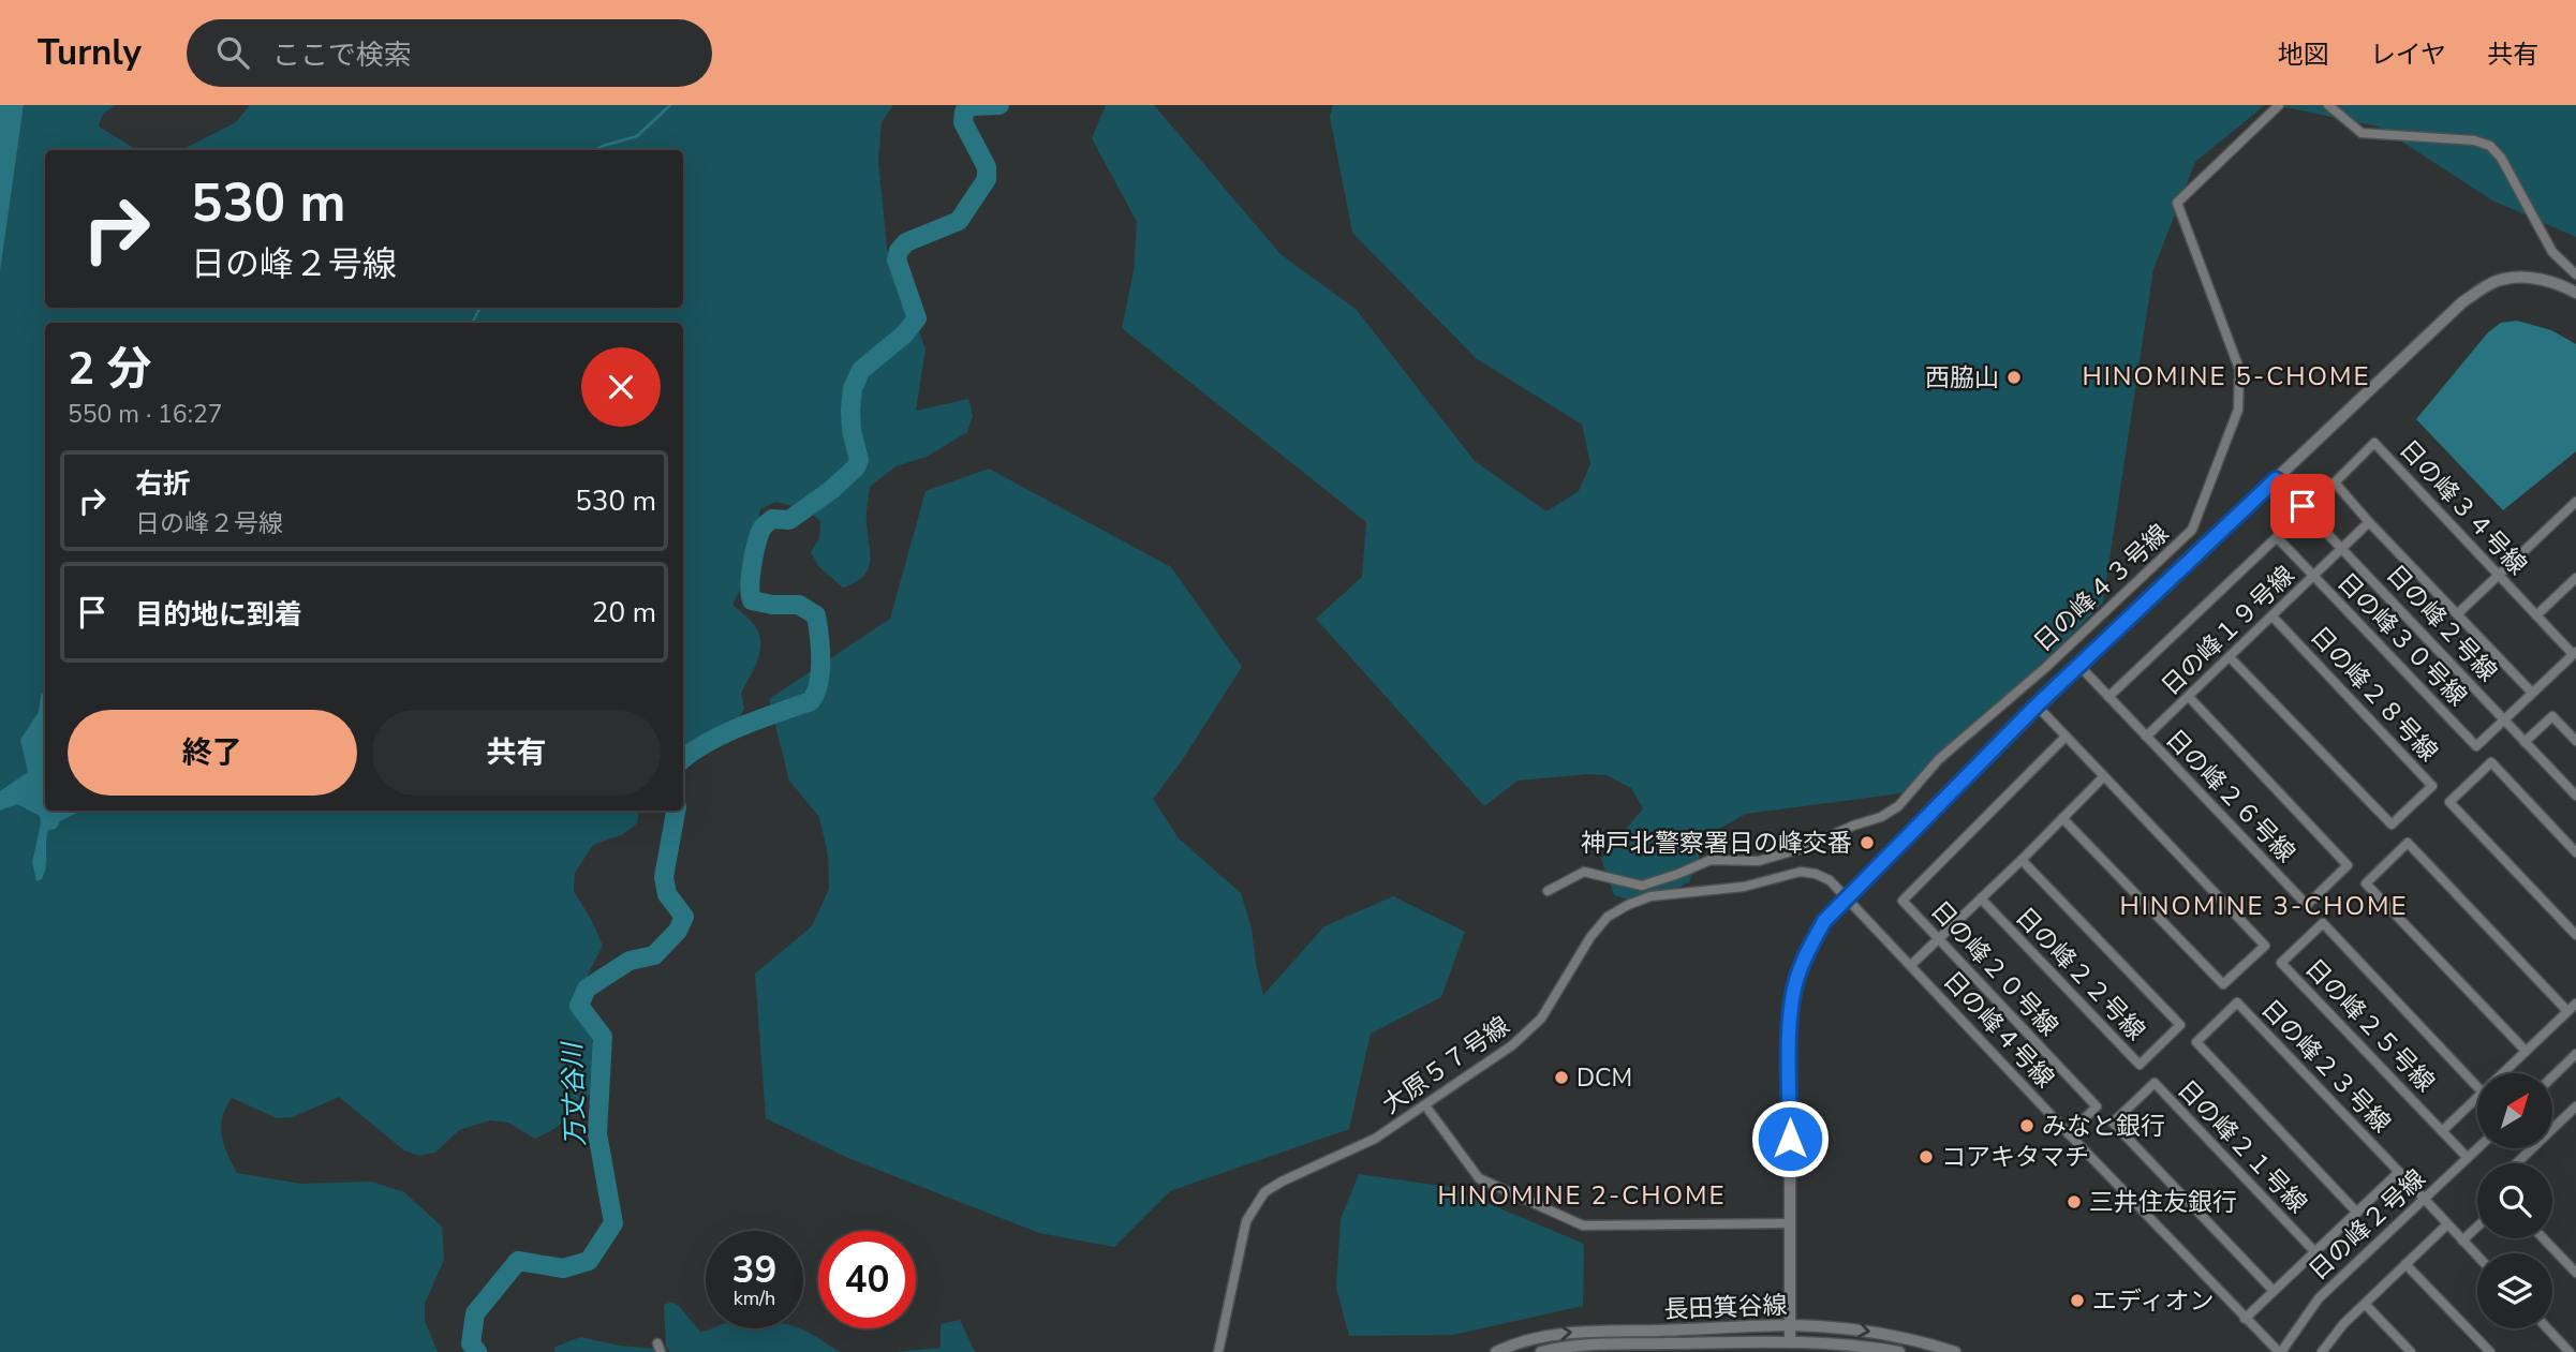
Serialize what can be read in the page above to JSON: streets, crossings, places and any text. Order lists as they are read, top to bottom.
{
  "streets": {
    "street": [
      "日の峰３４号線",
      "日の峰４３号線",
      "日の峰２号線",
      "日の峰１９号線",
      "日の峰３０号線",
      "日の峰２８号線",
      "日の峰２６号線",
      "日の峰２０号線",
      "日の峰２２号線",
      "日の峰２５号線",
      "日の峰４号線",
      "大原５７号線",
      "日の峰２３号線",
      "日の峰２１号線",
      "長田箕谷線"
    ]
  },
  "crossings": [
    ["日の峰３４号線", "日の峰１９号線"],
    ["日の峰２号線", "日の峰１９号線"],
    ["日の峰２号線", "日の峰３０号線"],
    ["日の峰２号線", "日の峰４号線"],
    ["日の峰１９号線", "日の峰３０号線"],
    ["日の峰１９号線", "日の峰２８号線"],
    ["日の峰１９号線", "日の峰２６号線"],
    ["日の峰３０号線", "日の峰２６号線"],
    ["日の峰２０号線", "日の峰４号線"],
    ["日の峰４号線", "大原５７号線"]
  ],
  "districts": ["HINOMINE 5-CHOME", "HINOMINE 3-CHOME", "HINOMINE 2-CHOME"],
  "water": ["万丈谷川"],
  "places": [
    "西脇山",
    "神戸北警察署日の峰交番",
    "DCM",
    "みなと銀行",
    "コアキタマチ",
    "三井住友銀行",
    "エディオン"
  ],
  "north": "top right",
  "page": {
    "header": "Turnly",
    "search": "ここで検索",
    "nav": ["地図", "レイヤ", "共有"],
    "turn": ["530 m", "日の峰２号線"],
    "heading": ["2 分", "550 m · 16:27"],
    "list": [
      {
        "name": "右折",
        "note": "日の峰２号線",
        "value": "530 m"
      },
      {
        "name": "目的地に到着",
        "value": "20 m"
      }
    ],
    "buttons": ["終了", "共有"],
    "speed": "39 km/h",
    "limit": "40"
  }
}
